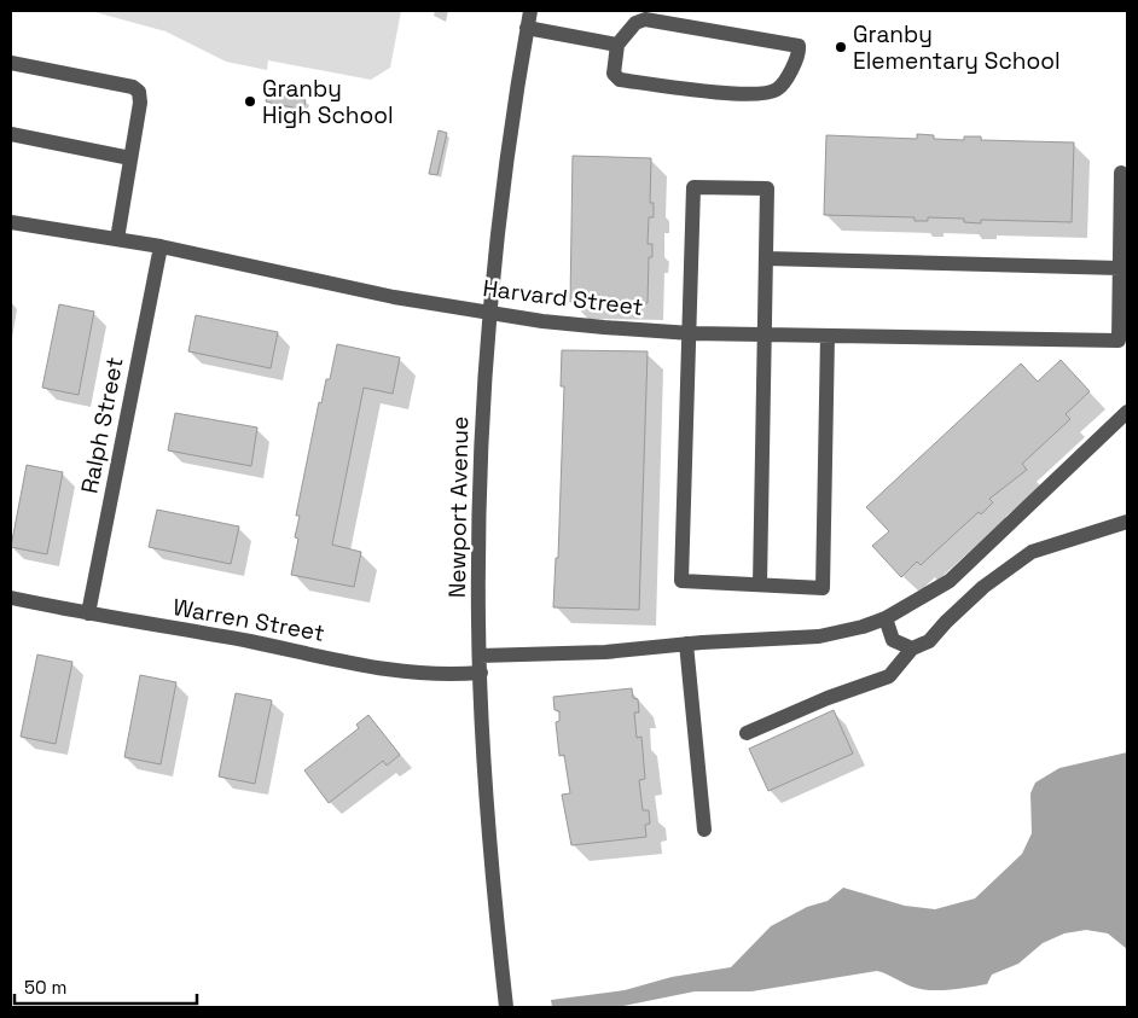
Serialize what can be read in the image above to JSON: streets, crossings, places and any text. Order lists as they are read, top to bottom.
{
  "streets": {
    "street": [
      "Harvard Street",
      "Ralph Street",
      "Newport Avenue",
      "Warren Street"
    ]
  },
  "crossings": [
    ["Harvard Street", "Ralph Street"],
    ["Harvard Street", "Newport Avenue"],
    ["Ralph Street", "Warren Street"],
    ["Newport Avenue", "Warren Street"]
  ],
  "places": ["Granby Elementary School", "Granby High School"],
  "scale_bar": "50 m"
}
